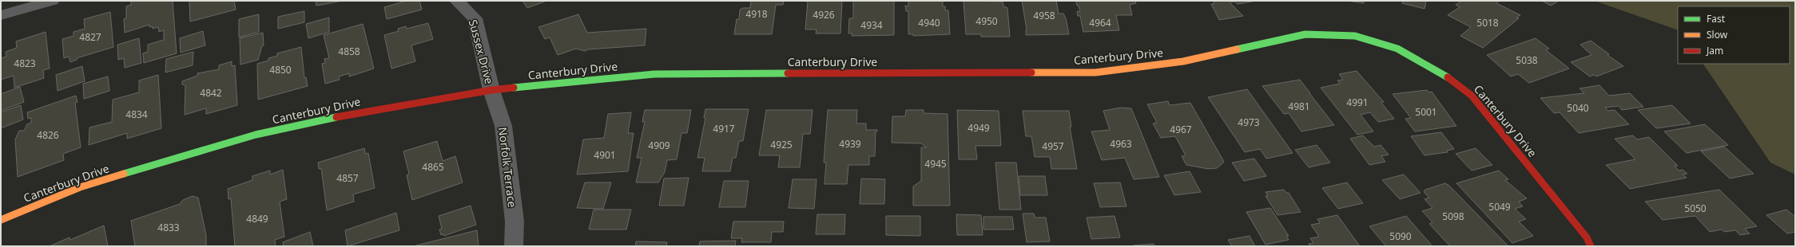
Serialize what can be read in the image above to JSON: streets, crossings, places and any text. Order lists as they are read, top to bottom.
{
  "streets": {
    "street": ["Sussex Drive", "Canterbury Drive", "Norfolk Terrace"]
  },
  "crossings": [
    ["Sussex Drive", "Canterbury Drive"],
    ["Sussex Drive", "Norfolk Terrace"],
    ["Canterbury Drive", "Norfolk Terrace"]
  ],
  "house_numbers": [
    "4918",
    "4926",
    "4958",
    "4950",
    "4940",
    "4964",
    "5018",
    "4934",
    "4827",
    "4858",
    "5038",
    "4823",
    "4850",
    "4842",
    "4991",
    "4981",
    "5040",
    "5001",
    "4834",
    "4973",
    "4949",
    "4917",
    "4967",
    "4826",
    "4939",
    "4963",
    "4925",
    "4909",
    "4957",
    "4901",
    "4945",
    "4865",
    "4857",
    "5049",
    "5050",
    "5098",
    "4849",
    "4833",
    "5090"
  ],
  "legend": ["Fast", "Slow", "Jam"]
}
